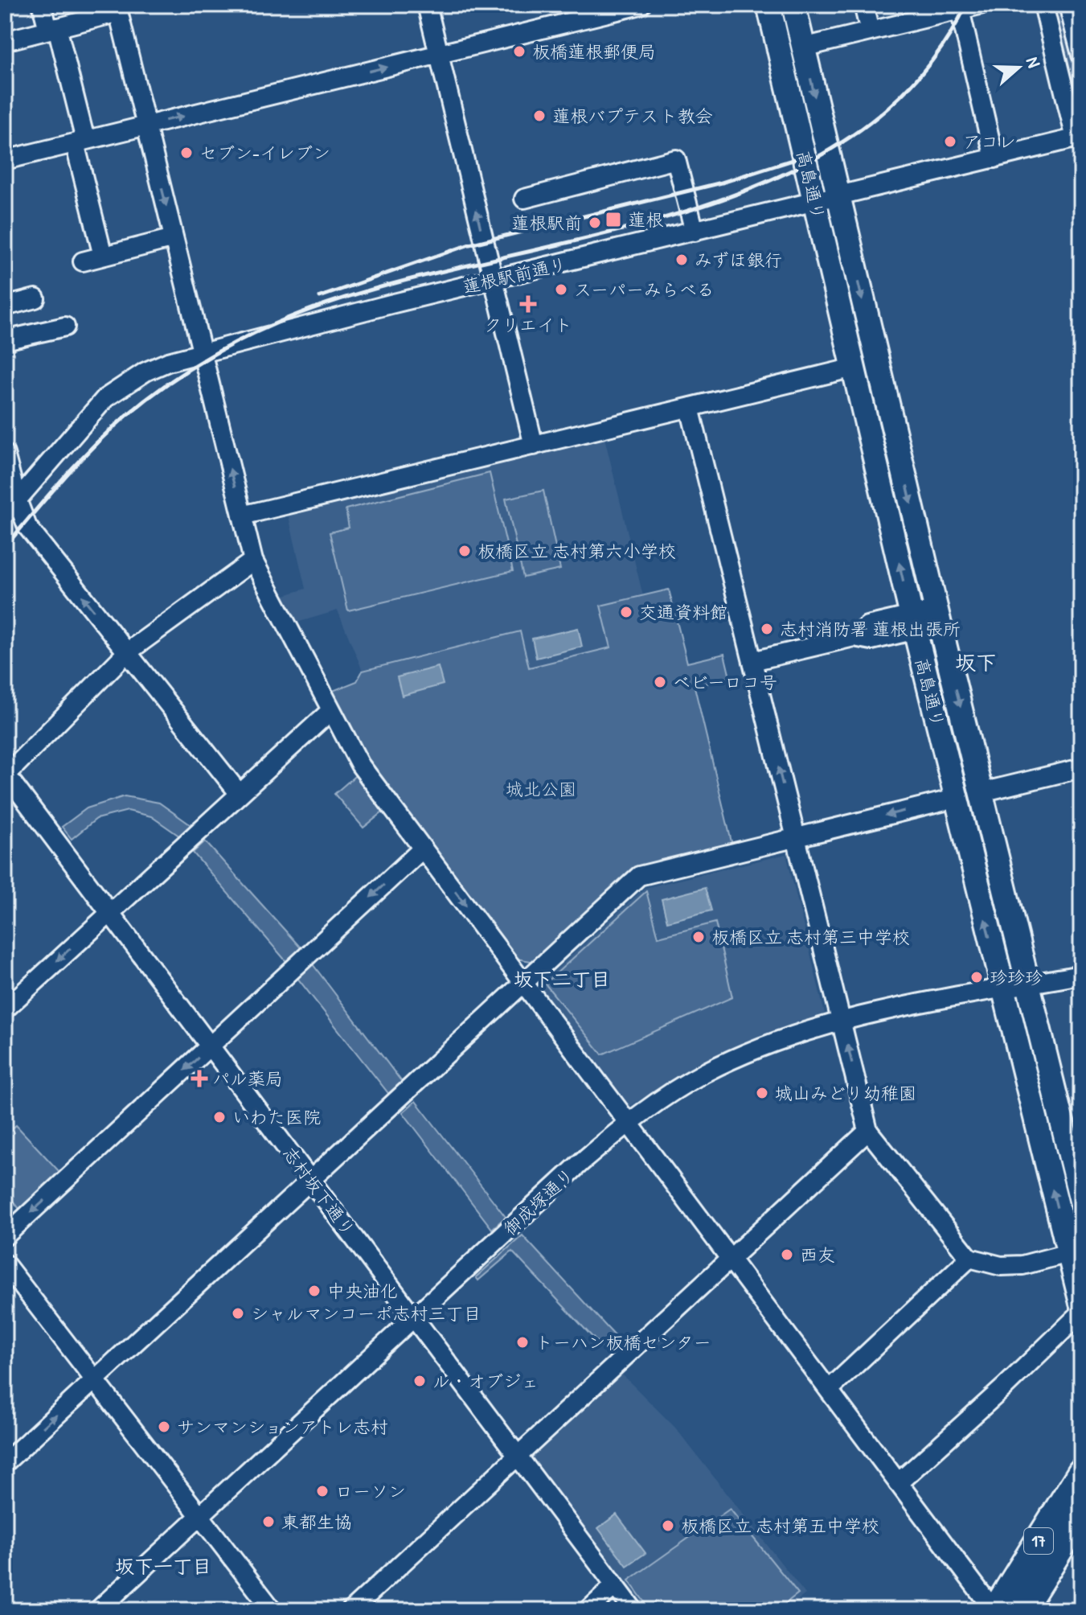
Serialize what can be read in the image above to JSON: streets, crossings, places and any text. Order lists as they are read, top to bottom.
{
  "streets": {
    "highway": ["17"],
    "main road": ["高島通り"],
    "street": ["蓮根駅前通り", "志村坂下通り", "御成塚通り"]
  },
  "crossings": [
    ["高島通り", "蓮根駅前通り"],
    ["高島通り", "御成塚通り"],
    ["志村坂下通り", "御成塚通り"]
  ],
  "districts": ["坂下", "坂下二丁目", "坂下一丁目"],
  "parks": ["城北公園"],
  "places": {
    "other": [
      "板橋蓮根郵便局",
      "蓮根バプテスト教会",
      "アコレ",
      "セブン-イレブン",
      "蓮根駅前",
      "みずほ銀行",
      "スーパーみらべる",
      "板橋区立 志村第六小学校",
      "交通資料館",
      "志村消防署 蓮根出張所",
      "ベビーロコ号",
      "板橋区立 志村第三中学校",
      "珍珍珍",
      "城山みどり幼稚園",
      "いわた医院",
      "西友",
      "中央油化",
      "シャルマンコーポ志村三丁目",
      "トーハン板橋センター",
      "ル・オブジェ",
      "サンマンションアトレ志村",
      "ローソン",
      "東都生協",
      "板橋区立 志村第五中学校"
    ],
    "transit": ["蓮根"],
    "health": ["クリエイト", "パル薬局"]
  },
  "north": "right"
}
